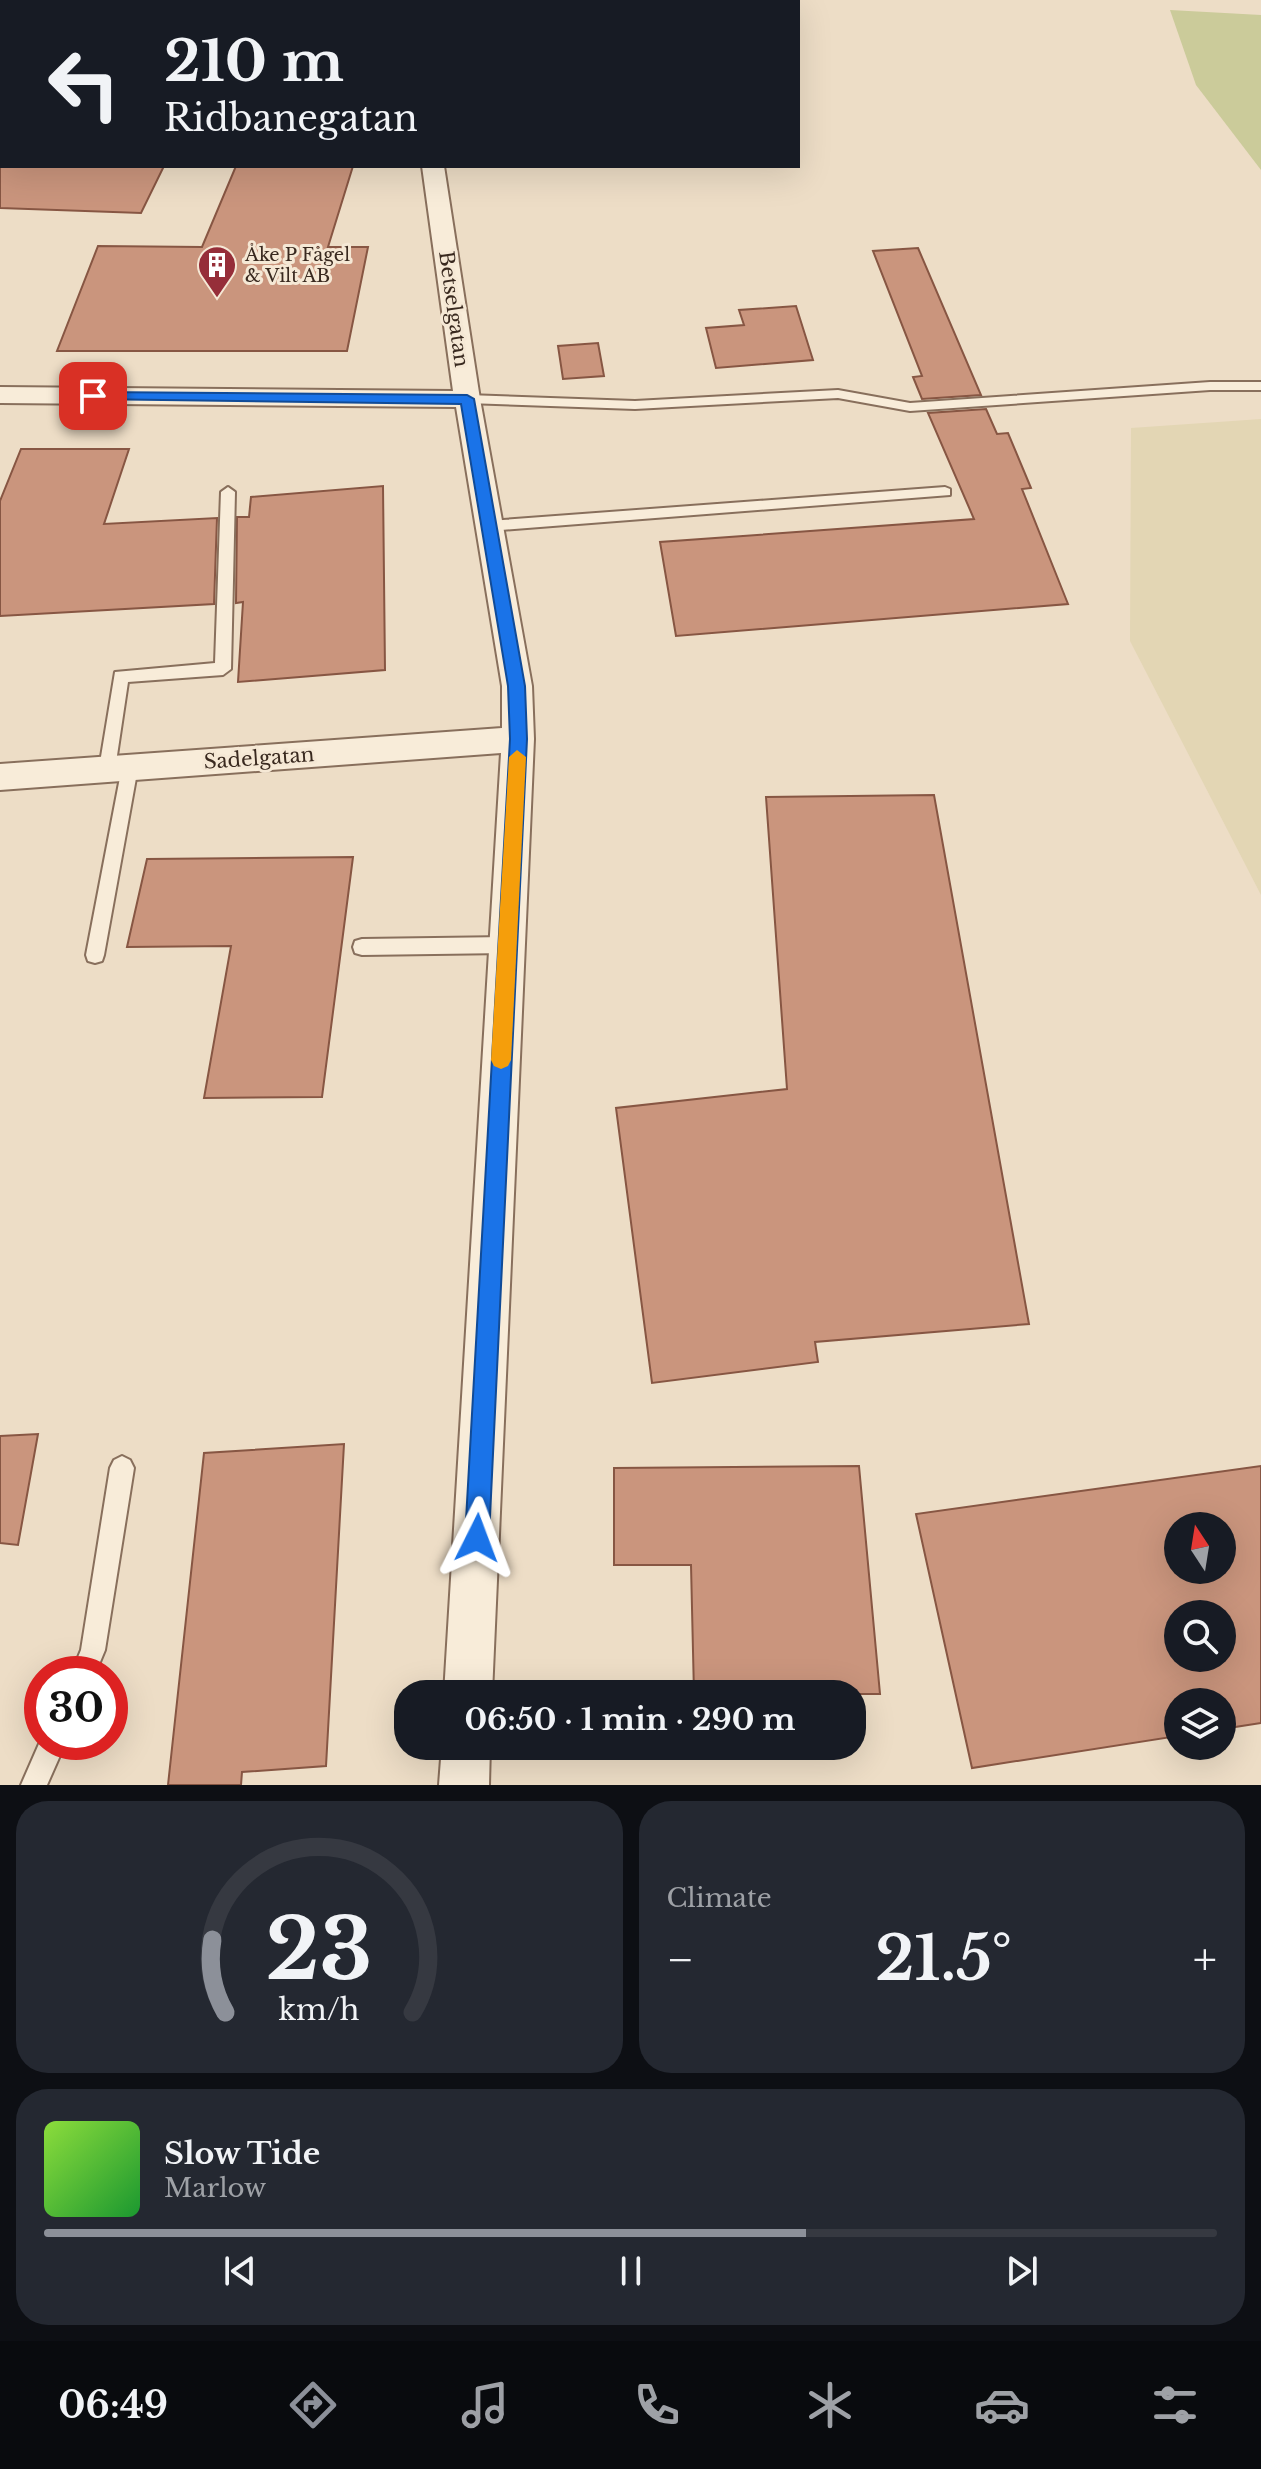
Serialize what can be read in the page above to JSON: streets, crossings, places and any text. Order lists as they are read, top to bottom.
{
  "streets": {
    "street": ["Betselgatan", "Sadelgatan"]
  },
  "crossings": [
    ["Betselgatan", "Sadelgatan"]
  ],
  "places": {
    "building": ["Åke P Fågel & Vilt AB"]
  },
  "north": "top",
  "page": {
    "turn": ["210 m", "Ridbanegatan"],
    "limit": "30",
    "trip": "06:50 · 1 min · 290 m",
    "tile": "Climate",
    "heat": ["−", "21.5°", "+"],
    "song": ["Slow Tide", "Marlow"],
    "tabs": "06:49",
    "gauge": ["23", "km/h"]
  }
}
